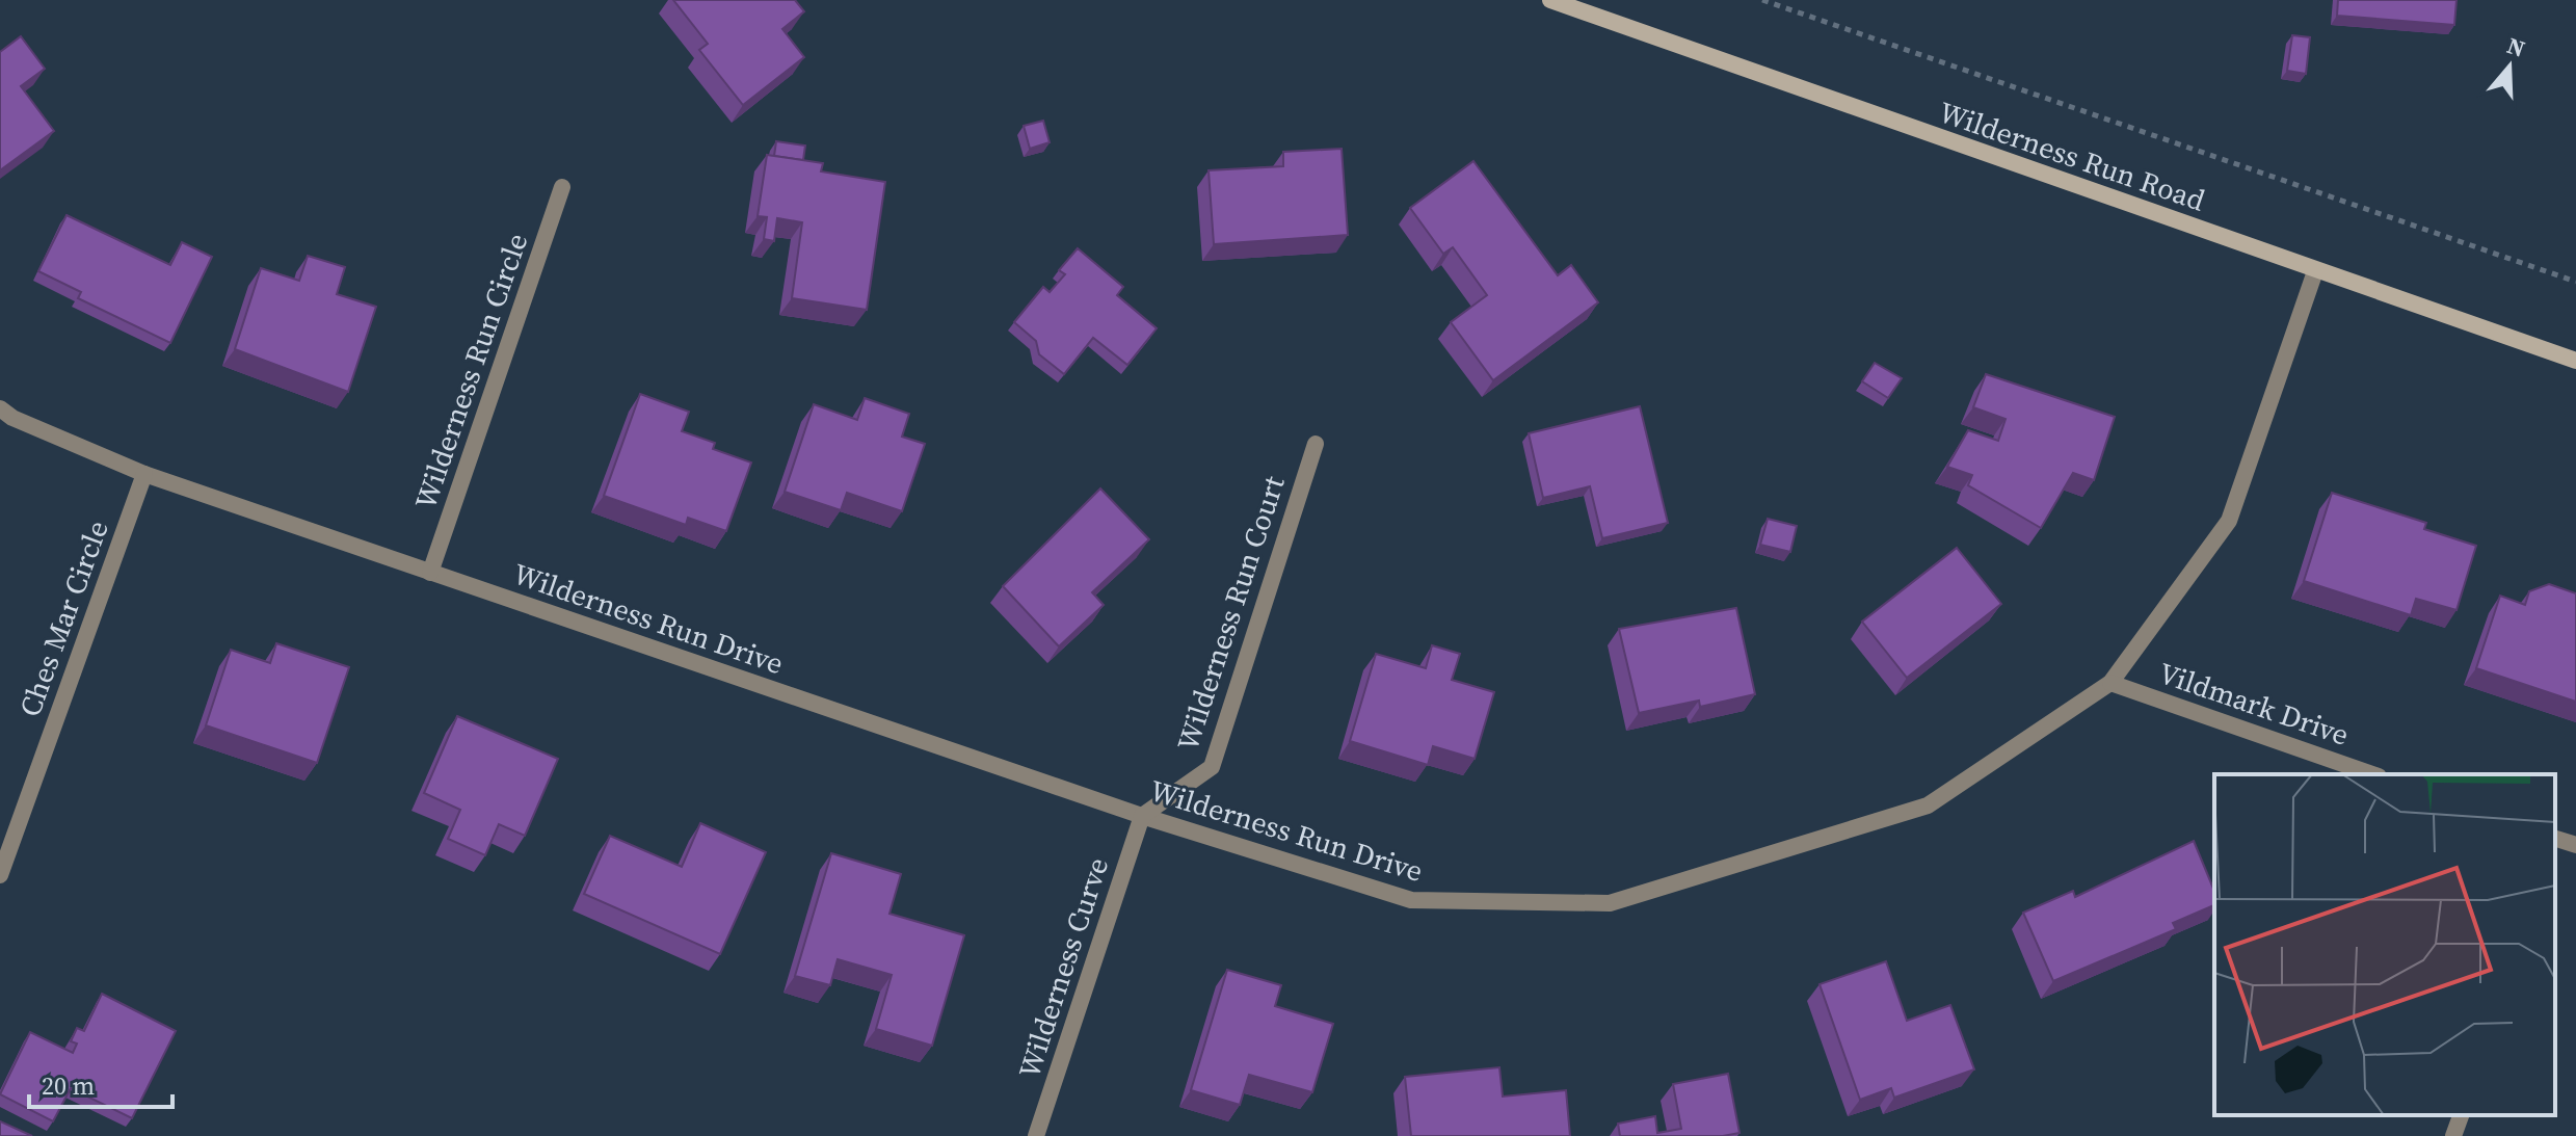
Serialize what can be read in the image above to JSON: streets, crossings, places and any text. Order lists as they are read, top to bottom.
{
  "streets": {
    "street": [
      "Wilderness Run Road",
      "Wilderness Run Circle",
      "Wilderness Run Court",
      "Ches Mar Circle",
      "Wilderness Run Drive",
      "Vildmark Drive",
      "Wilderness Curve"
    ]
  },
  "crossings": [
    ["Wilderness Run Road", "Wilderness Run Drive"],
    ["Wilderness Run Circle", "Wilderness Run Drive"],
    ["Wilderness Run Court", "Wilderness Run Drive"],
    ["Wilderness Run Court", "Wilderness Curve"],
    ["Ches Mar Circle", "Wilderness Run Drive"],
    ["Wilderness Run Drive", "Vildmark Drive"],
    ["Wilderness Run Drive", "Wilderness Curve"]
  ],
  "scale_bar": "20 m",
  "north": "top"
}
